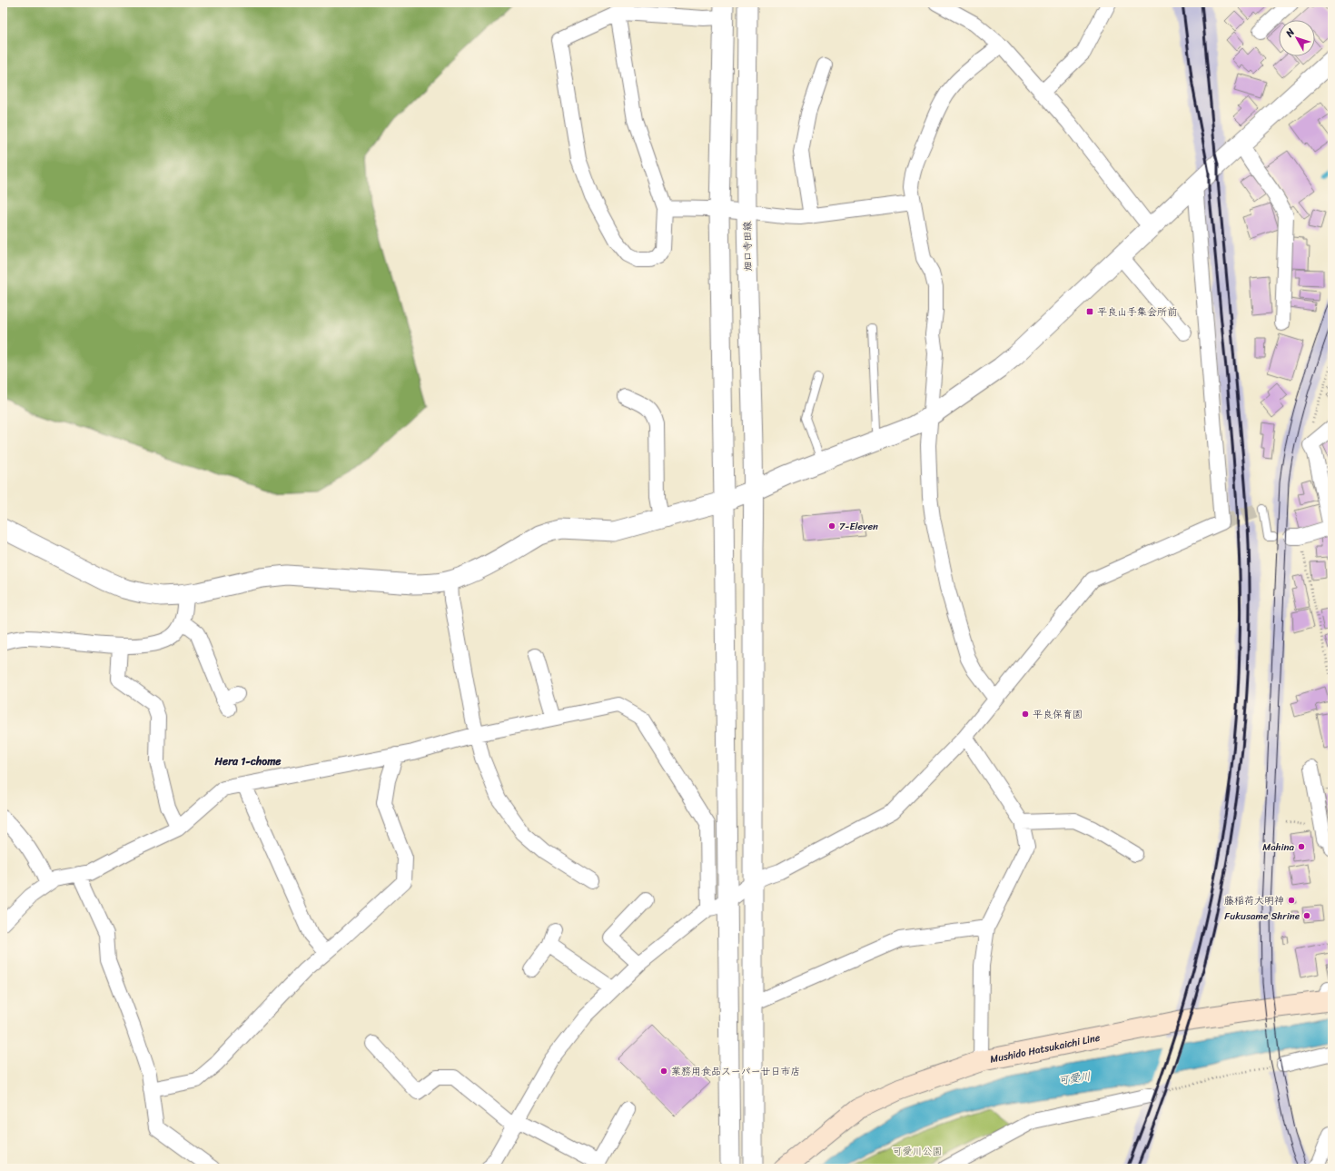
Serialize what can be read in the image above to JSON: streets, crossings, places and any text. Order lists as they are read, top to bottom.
{
  "streets": {
    "main road": ["Mushido Hatsukaichi Line"],
    "street": ["畑口寺田線"]
  },
  "districts": ["Hera 1-chome"],
  "water": ["可愛川"],
  "parks": ["可愛川公園"],
  "places": {
    "transit": ["平良山手集会所前"],
    "other": [
      "7-Eleven",
      "平良保育園",
      "Mahina",
      "藤稲荷大明神",
      "Fukusame Shrine",
      "業務用食品スーパー廿日市店"
    ]
  },
  "north": "top left"
}
